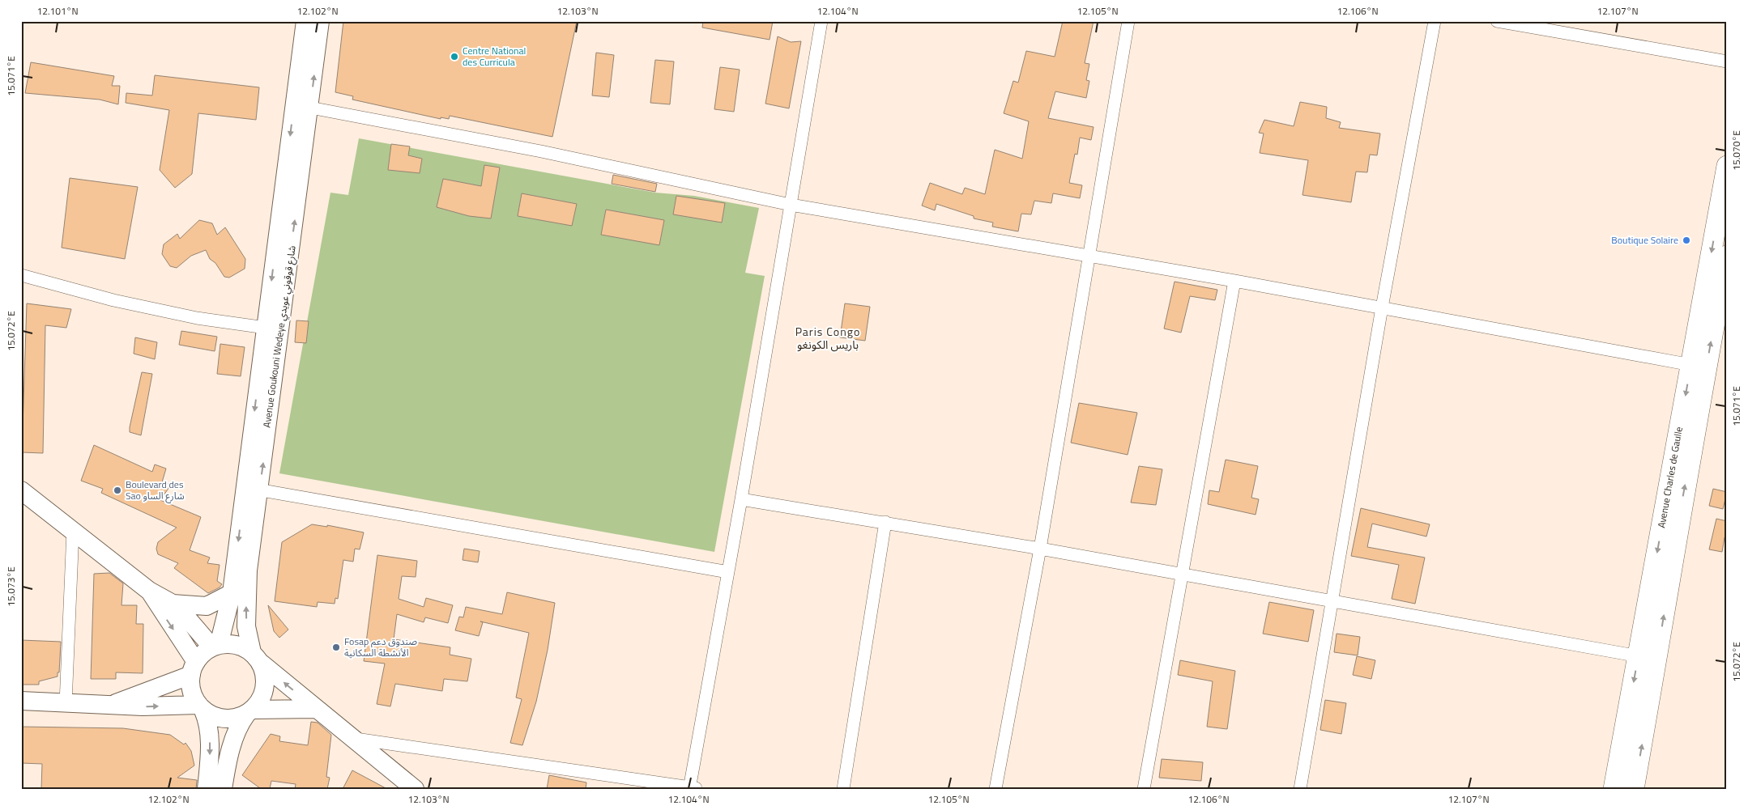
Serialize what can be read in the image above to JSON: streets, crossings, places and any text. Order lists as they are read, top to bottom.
{
  "streets": {
    "main road": ["Avenue Charles de Gaulle"],
    "street": ["Avenue Goukouni Wedeye شارع قوقوني عويدي"]
  },
  "districts": ["Paris Congo باريس الكونغو"],
  "places": [
    "Centre National des Curricula",
    "Boutique Solaire",
    "Boulevard des Sao شارع الساو",
    "Fosap صندوق دعم الأنشطة السكانية"
  ],
  "coordinates": [
    "12.101°N",
    "12.102°N",
    "12.103°N",
    "12.104°N",
    "12.105°N",
    "12.106°N",
    "12.107°N",
    "15.071°E",
    "15.070°E",
    "15.072°E",
    "15.073°E"
  ]
}
